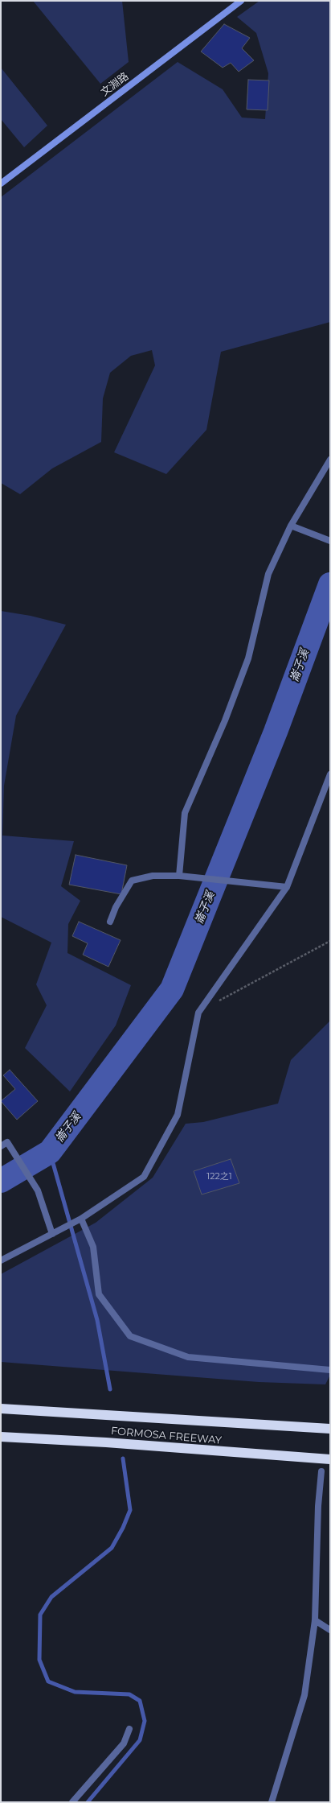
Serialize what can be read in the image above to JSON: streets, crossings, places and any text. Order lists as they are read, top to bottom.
{
  "streets": {
    "highway": ["FORMOSA FREEWAY"],
    "street": ["文淵路"]
  },
  "water": ["崙子溪"],
  "house_numbers": ["122之1"]
}
